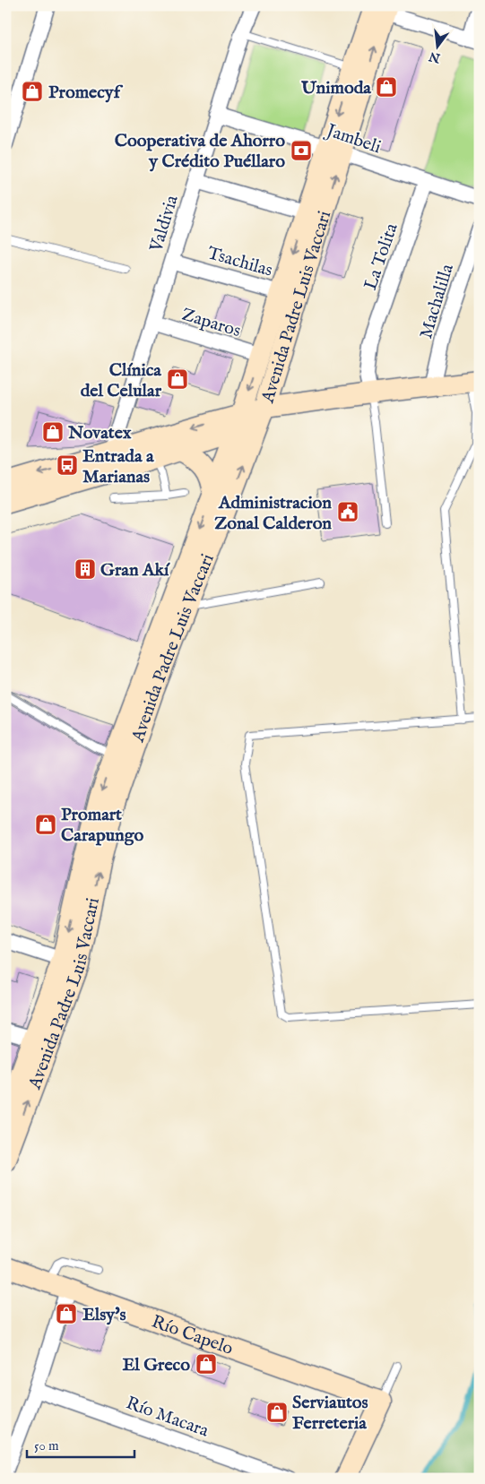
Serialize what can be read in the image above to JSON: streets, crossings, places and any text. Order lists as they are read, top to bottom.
{
  "streets": {
    "main road": ["Avenida Padre Luis Vaccari", "Río Capelo"],
    "street": [
      "Jambeli",
      "Valdivia",
      "La Tolita",
      "Tsachilas",
      "Machalilla",
      "Zaparos",
      "Río Macara"
    ]
  },
  "crossings": [
    ["Jambeli", "Valdivia"],
    ["Jambeli", "La Tolita"],
    ["Jambeli", "Avenida Padre Luis Vaccari"],
    ["Valdivia", "Tsachilas"],
    ["Valdivia", "Zaparos"],
    ["Tsachilas", "Avenida Padre Luis Vaccari"],
    ["Avenida Padre Luis Vaccari", "Zaparos"]
  ],
  "places": {
    "shop": [
      "Unimoda",
      "Promecyf",
      "Clínica del Celular",
      "Novatex",
      "Promart Carapungo",
      "Elsy's",
      "El Greco",
      "Serviautos Ferreteria"
    ],
    "bank": ["Cooperativa de Ahorro y Crédito Puéllaro"],
    "bus stop": ["Entrada a Marianas"],
    "public building": ["Administracion Zonal Calderon"],
    "building": ["Gran Akí"]
  },
  "scale_bar": "50 m",
  "north": "bottom"
}
